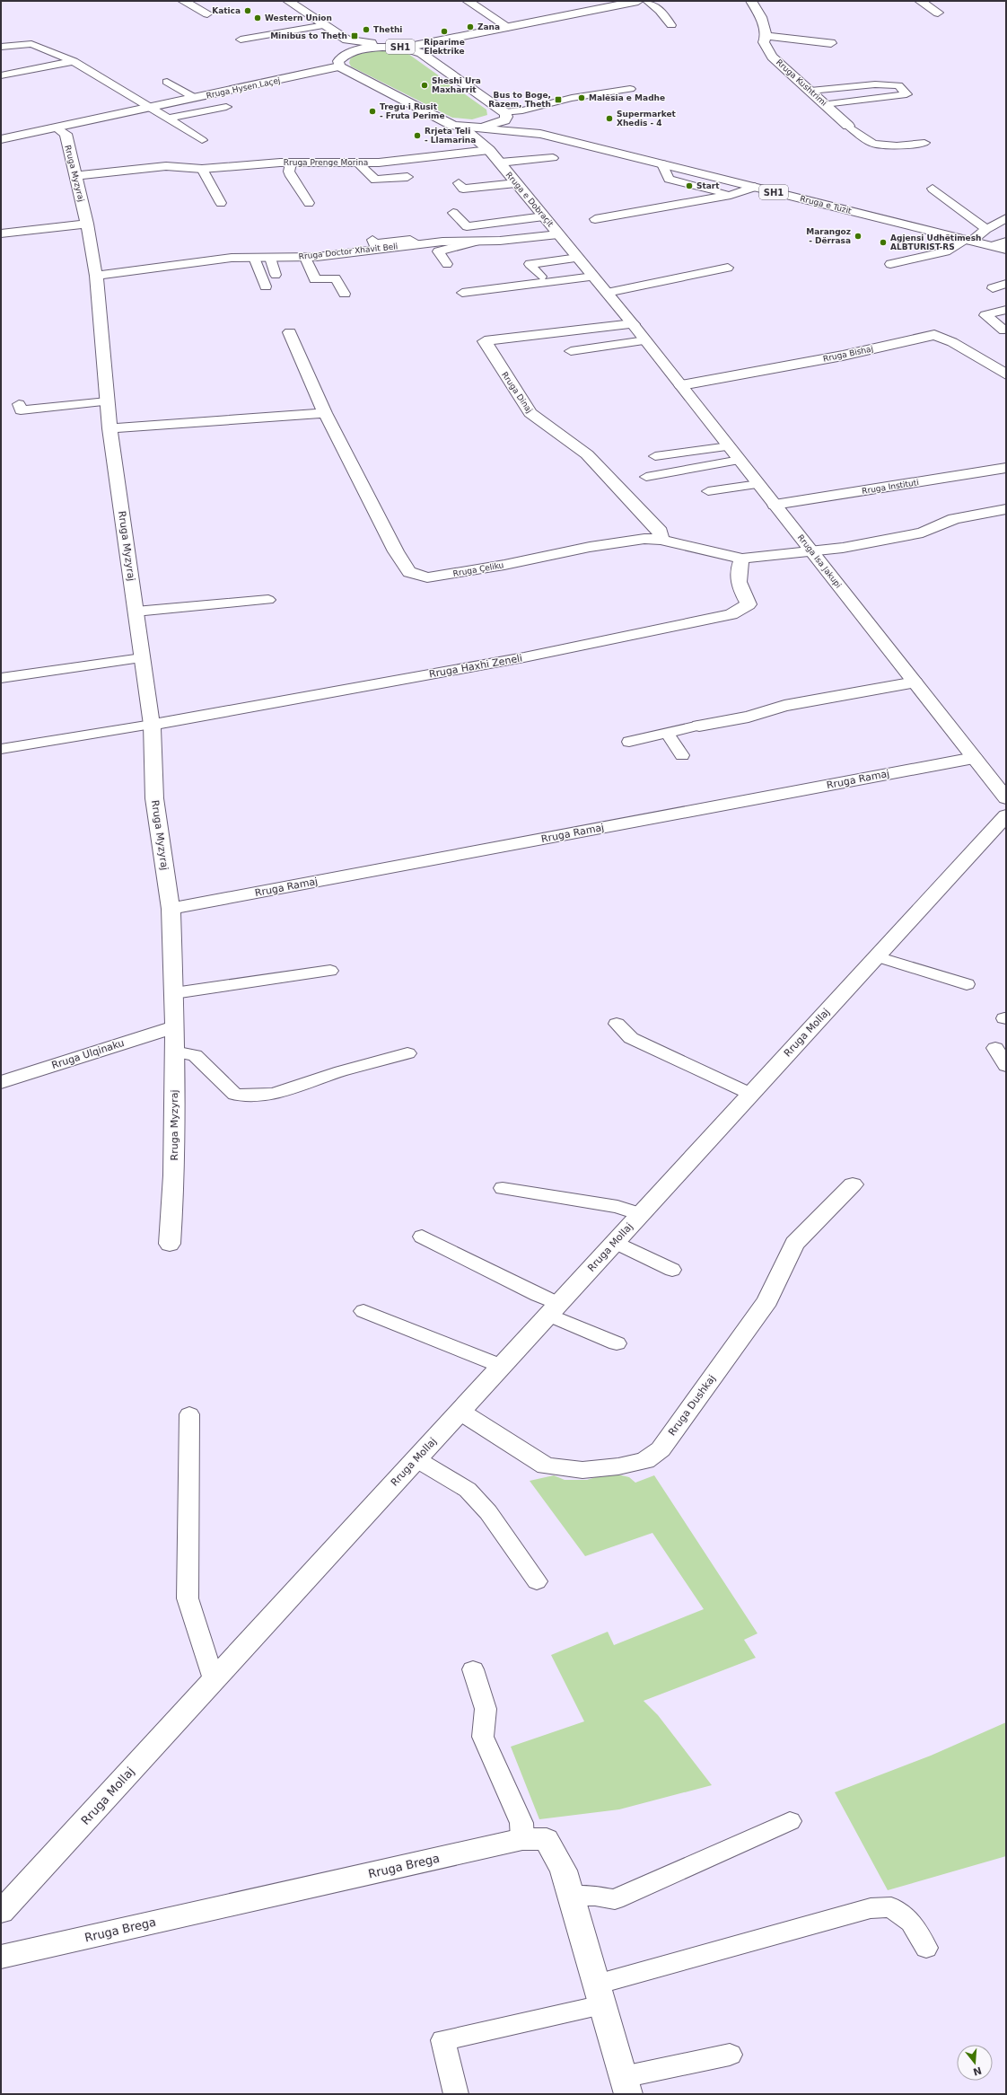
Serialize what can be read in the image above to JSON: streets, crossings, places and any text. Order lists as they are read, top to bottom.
{
  "streets": {
    "street": [
      "SH1",
      "Rruga Kushtrimi",
      "Rruga Hysen Laçej",
      "Rruga Prenge Morina",
      "Rruga Myzyraj",
      "Rruga e Dobraçit",
      "Rruga e Tuzit",
      "Rruga Doctor Xhavit Beli",
      "Rruga Bishaj",
      "Rruga Dinaj",
      "Rruga Instituti",
      "Rruga Isa Jakupi",
      "Rruga Çeliku",
      "Rruga Haxhi Zeneli",
      "Rruga Ramaj",
      "Rruga Mollaj",
      "Rruga Ulqinaku",
      "Rruga Dushkaj",
      "Rruga Brega"
    ]
  },
  "crossings": [
    ["SH1", "Rruga Hysen Laçej"],
    ["SH1", "Rruga e Dobraçit"],
    ["SH1", "Rruga e Tuzit"],
    ["Rruga Hysen Laçej", "Rruga Myzyraj"],
    ["Rruga Prenge Morina", "Rruga Myzyraj"],
    ["Rruga Prenge Morina", "Rruga e Dobraçit"],
    ["Rruga Myzyraj", "Rruga Doctor Xhavit Beli"],
    ["Rruga Myzyraj", "Rruga Haxhi Zeneli"],
    ["Rruga Myzyraj", "Rruga Ramaj"],
    ["Rruga Myzyraj", "Rruga Ulqinaku"],
    ["Rruga e Dobraçit", "Rruga Doctor Xhavit Beli"],
    ["Rruga e Dobraçit", "Rruga Dinaj"],
    ["Rruga e Dobraçit", "Rruga Isa Jakupi"],
    ["Rruga Bishaj", "Rruga Isa Jakupi"],
    ["Rruga Dinaj", "Rruga Isa Jakupi"],
    ["Rruga Dinaj", "Rruga Çeliku"],
    ["Rruga Instituti", "Rruga Isa Jakupi"],
    ["Rruga Isa Jakupi", "Rruga Çeliku"],
    ["Rruga Isa Jakupi", "Rruga Ramaj"],
    ["Rruga Çeliku", "Rruga Haxhi Zeneli"],
    ["Rruga Mollaj", "Rruga Dushkaj"]
  ],
  "places": {
    "other": [
      "Katica",
      "Western Union",
      "Zana",
      "Thethi",
      "Riparime Elektrike",
      "Sheshi Ura Maxharrit",
      "Malësia e Madhe",
      "Tregu i Rusit - Fruta Perime",
      "Supermarket Xhedis - 4",
      "Rrjeta Teli - Llamarina",
      "Start",
      "Marangoz - Dërrasa",
      "Agjensi Udhëtimesh ALBTURIST-RS"
    ],
    "transit": ["Minibus to Theth", "Bus to Boge, Razem, Theth"]
  },
  "north": "bottom"
}
